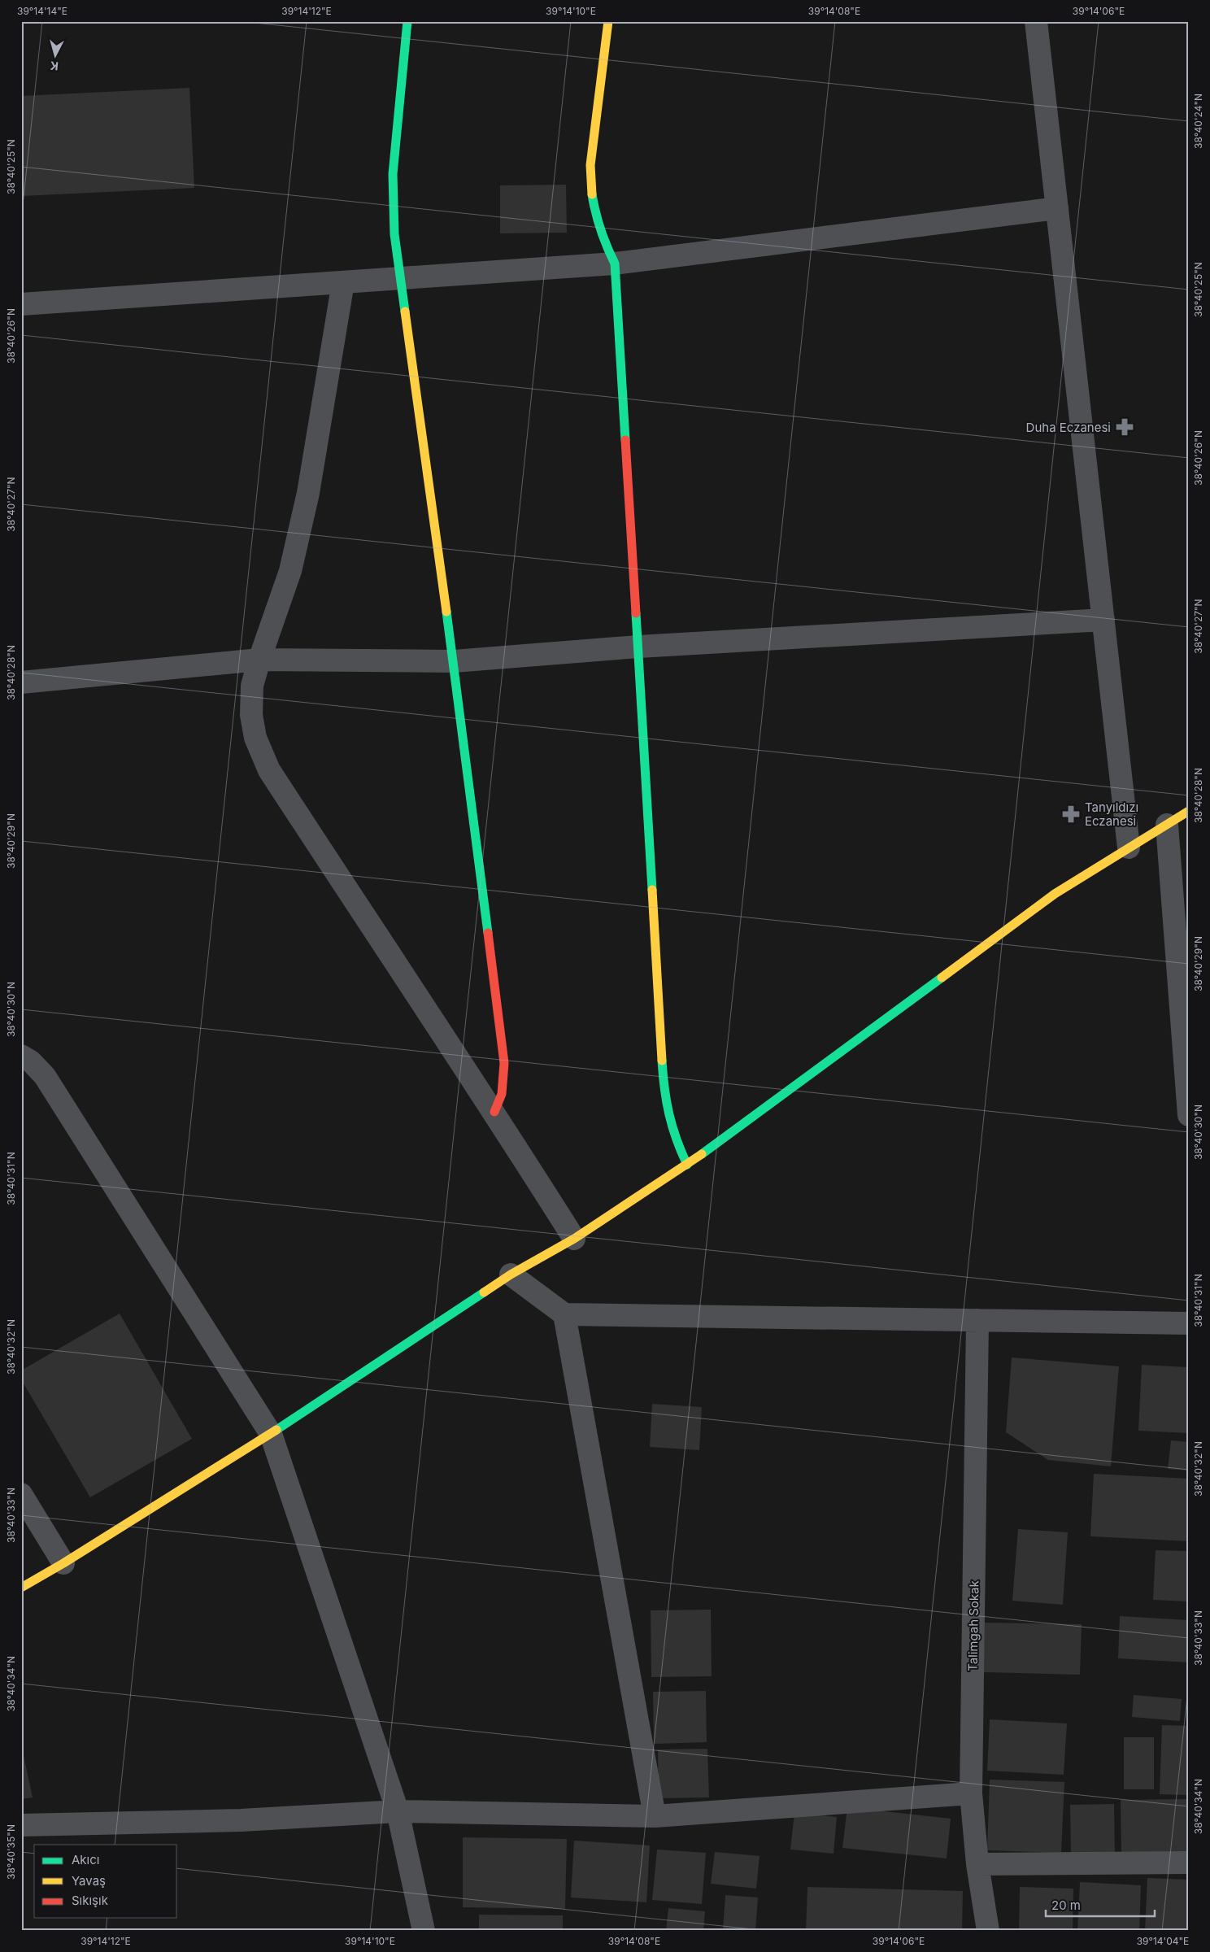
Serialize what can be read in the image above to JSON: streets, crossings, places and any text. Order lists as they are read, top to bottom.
{
  "streets": {
    "street": ["Talimgah Sokak"]
  },
  "places": {
    "pharmacy": ["Duha Eczanesi", "Tanyıldızı Eczanesi"]
  },
  "legend": ["Akıcı", "Yavaş", "Sıkışık"],
  "scale_bar": "20 m",
  "north": "bottom",
  "coordinates": [
    "39°14'14\"E",
    "39°14'12\"E",
    "39°14'10\"E",
    "39°14'08\"E",
    "39°14'06\"E",
    "38°40'24\"N",
    "38°40'25\"N",
    "38°40'26\"N",
    "38°40'27\"N",
    "38°40'28\"N",
    "38°40'29\"N",
    "38°40'30\"N",
    "38°40'31\"N",
    "38°40'32\"N",
    "38°40'33\"N",
    "38°40'34\"N",
    "38°40'35\"N",
    "39°14'04\"E"
  ]
}
